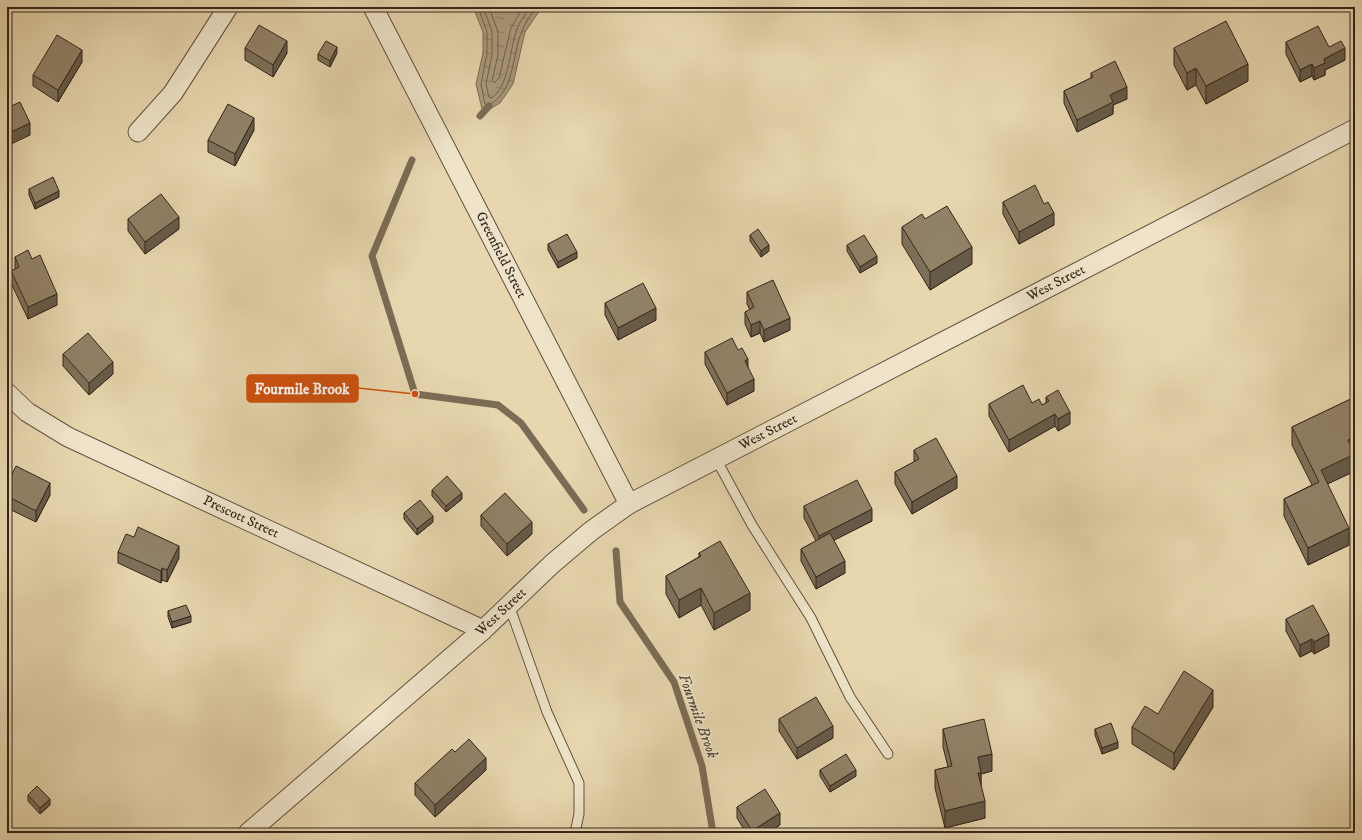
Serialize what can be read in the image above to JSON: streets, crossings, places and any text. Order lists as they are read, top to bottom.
{
  "streets": {
    "street": ["Greenfield Street", "West Street", "Prescott Street"]
  },
  "crossings": [
    ["Greenfield Street", "West Street"],
    ["West Street", "Prescott Street"]
  ],
  "water": ["Fourmile Brook"],
  "places": ["Fourmile Brook"]
}
